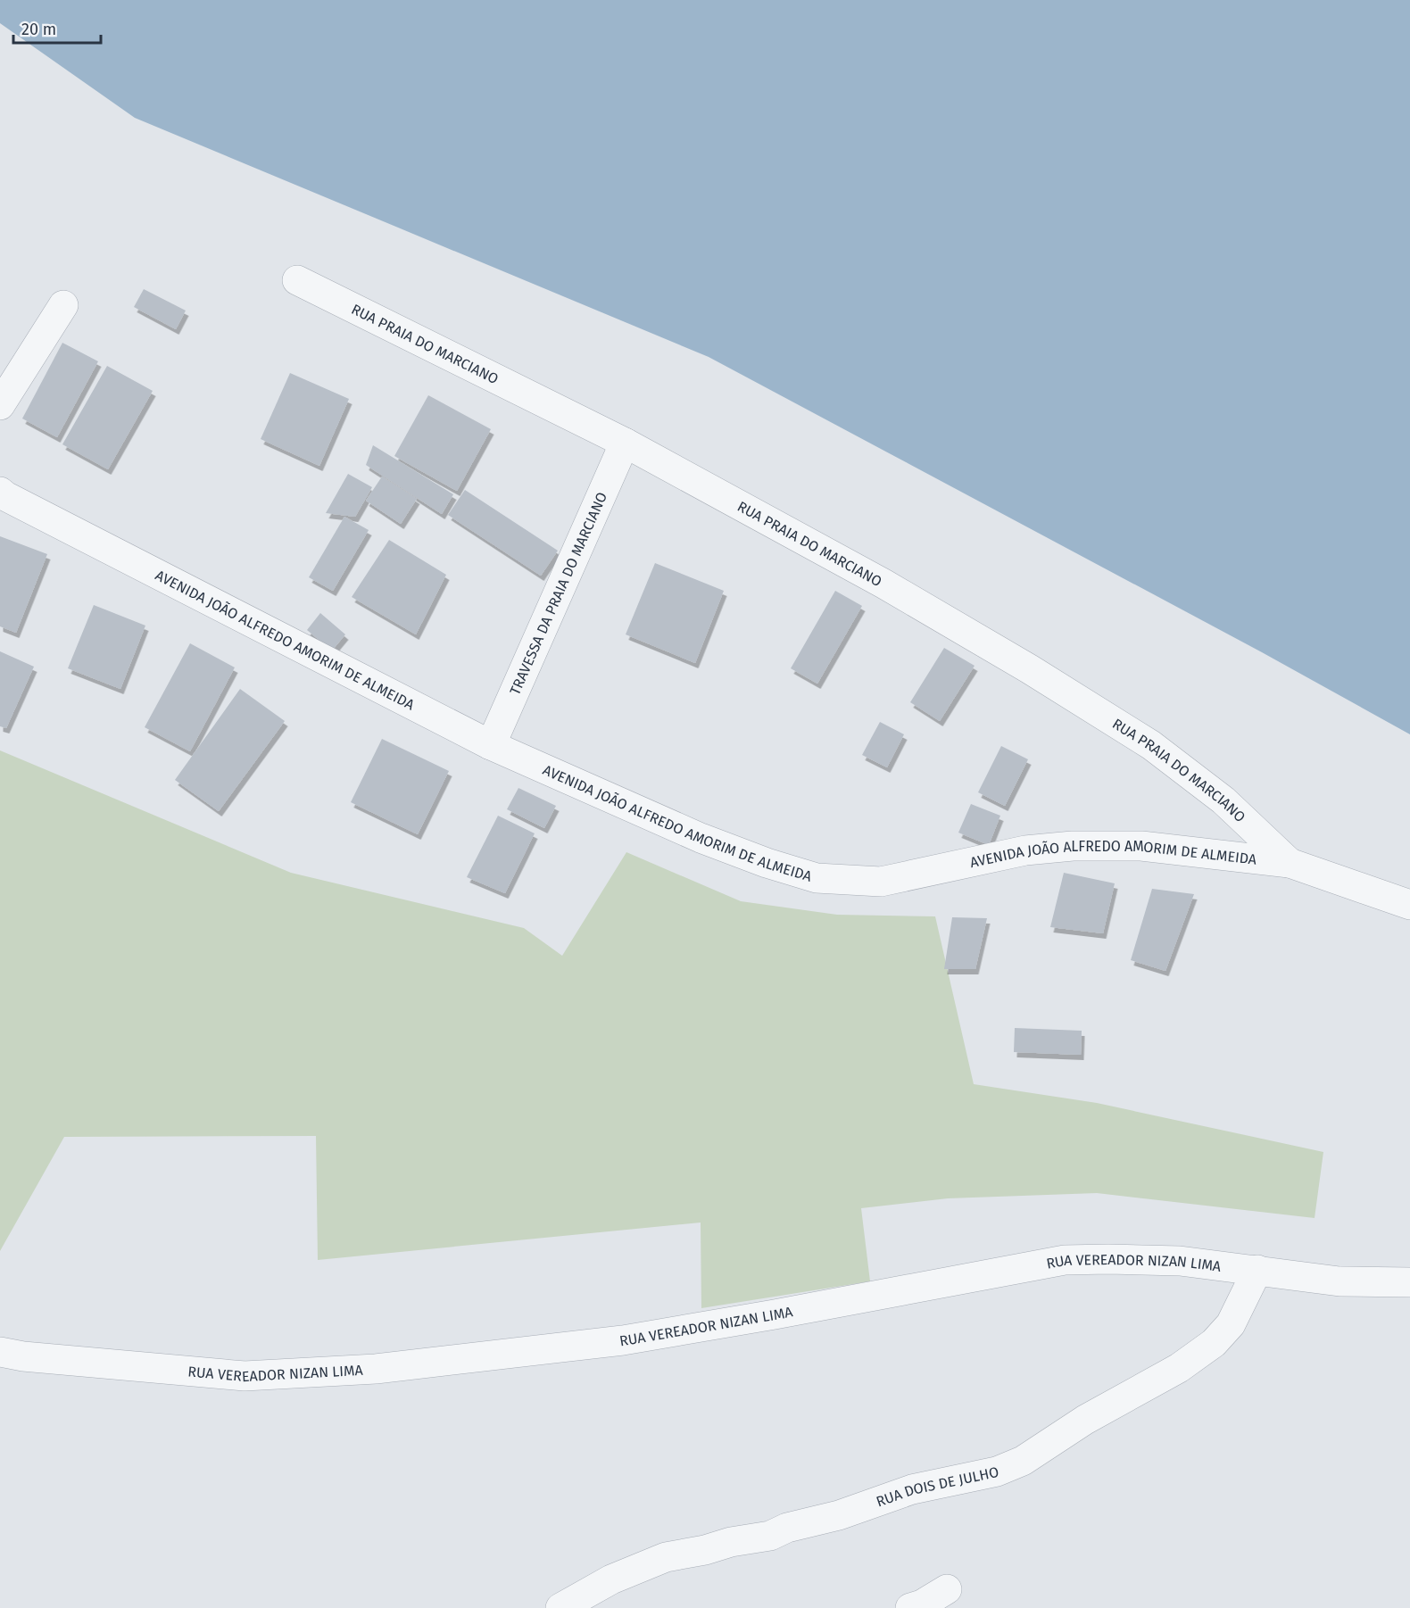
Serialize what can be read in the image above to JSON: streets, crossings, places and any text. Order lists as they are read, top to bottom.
{
  "streets": {
    "street": [
      "RUA PRAIA DO MARCIANO",
      "TRAVESSA DA PRAIA DO MARCIANO",
      "AVENIDA JOÃO ALFREDO AMORIM DE ALMEIDA",
      "RUA VEREADOR NIZAN LIMA",
      "RUA DOIS DE JULHO"
    ]
  },
  "crossings": [
    ["RUA PRAIA DO MARCIANO", "TRAVESSA DA PRAIA DO MARCIANO"],
    ["RUA PRAIA DO MARCIANO", "AVENIDA JOÃO ALFREDO AMORIM DE ALMEIDA"],
    ["TRAVESSA DA PRAIA DO MARCIANO", "AVENIDA JOÃO ALFREDO AMORIM DE ALMEIDA"],
    ["RUA VEREADOR NIZAN LIMA", "RUA DOIS DE JULHO"]
  ],
  "scale_bar": "20 m"
}
